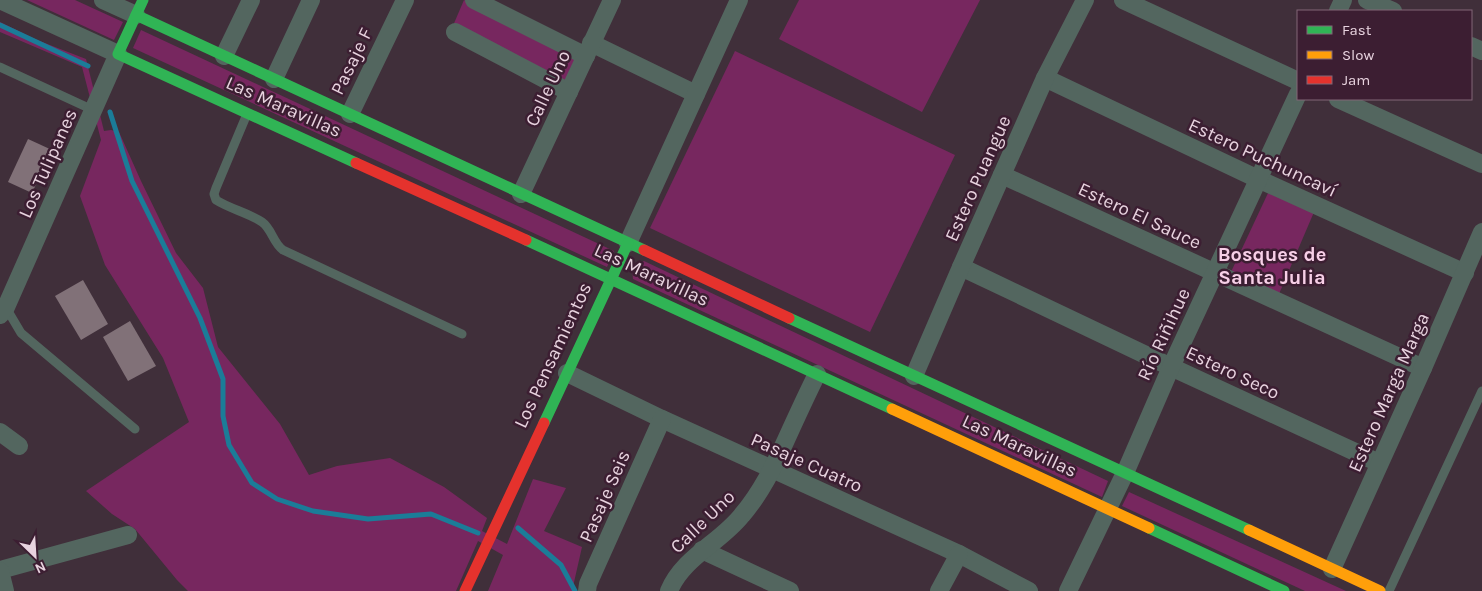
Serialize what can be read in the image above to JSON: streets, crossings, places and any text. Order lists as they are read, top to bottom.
{
  "streets": {
    "street": [
      "Pasaje F",
      "Calle Uno",
      "Las Maravillas",
      "Estero Puchuncaví",
      "Los Tulipanes",
      "Estero Puangue",
      "Estero El Sauce",
      "Río Riñihue",
      "Los Pensamientos",
      "Estero Seco",
      "Estero Marga Marga",
      "Pasaje Cuatro",
      "Pasaje Seis"
    ]
  },
  "crossings": [
    ["Pasaje F", "Las Maravillas"],
    ["Calle Uno", "Las Maravillas"],
    ["Calle Uno", "Pasaje Cuatro"],
    ["Las Maravillas", "Los Tulipanes"],
    ["Las Maravillas", "Estero Puangue"],
    ["Las Maravillas", "Río Riñihue"],
    ["Las Maravillas", "Los Pensamientos"],
    ["Las Maravillas", "Estero Marga Marga"],
    ["Estero Puchuncaví", "Estero Puangue"],
    ["Estero Puchuncaví", "Río Riñihue"],
    ["Estero Puchuncaví", "Estero Marga Marga"],
    ["Estero Puangue", "Estero El Sauce"],
    ["Estero Puangue", "Estero Seco"],
    ["Estero El Sauce", "Río Riñihue"],
    ["Estero El Sauce", "Estero Marga Marga"],
    ["Río Riñihue", "Estero Seco"],
    ["Los Pensamientos", "Pasaje Cuatro"],
    ["Estero Seco", "Estero Marga Marga"],
    ["Pasaje Cuatro", "Pasaje Seis"]
  ],
  "districts": ["Bosques de Santa Julia"],
  "legend": ["Fast", "Slow", "Jam"],
  "north": "bottom right"
}
